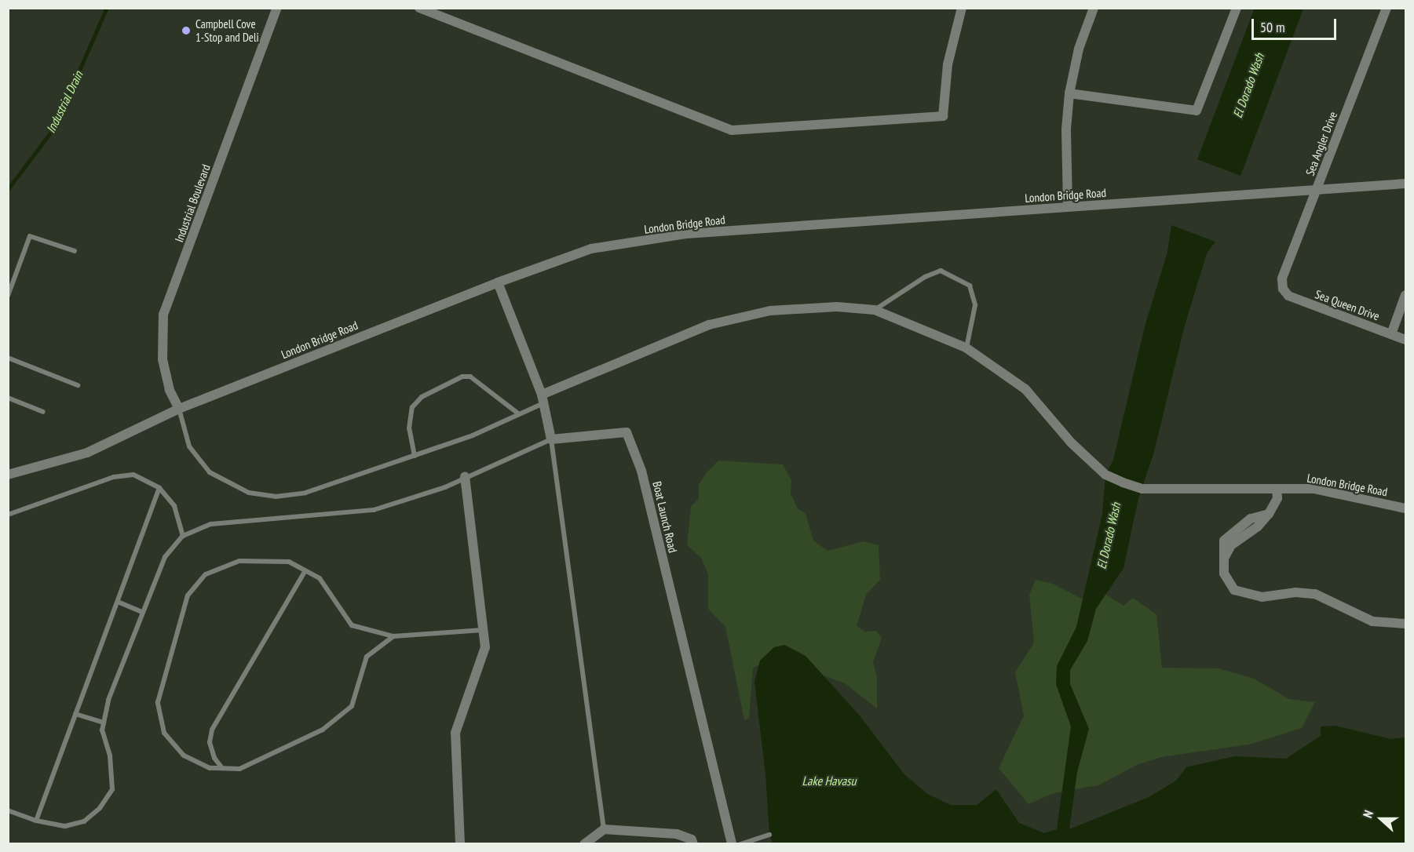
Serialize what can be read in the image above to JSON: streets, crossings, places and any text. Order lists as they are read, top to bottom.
{
  "streets": {
    "street": [
      "Sea Angler Drive",
      "London Bridge Road",
      "Industrial Boulevard",
      "Sea Queen Drive",
      "Boat Launch Road"
    ]
  },
  "crossings": [
    ["Sea Angler Drive", "London Bridge Road"],
    ["Sea Angler Drive", "Sea Queen Drive"],
    ["London Bridge Road", "Industrial Boulevard"]
  ],
  "water": ["El Dorado Wash", "Industrial Drain", "Lake Havasu"],
  "places": ["Campbell Cove 1-Stop and Deli"],
  "scale_bar": "50 m",
  "north": "left"
}
